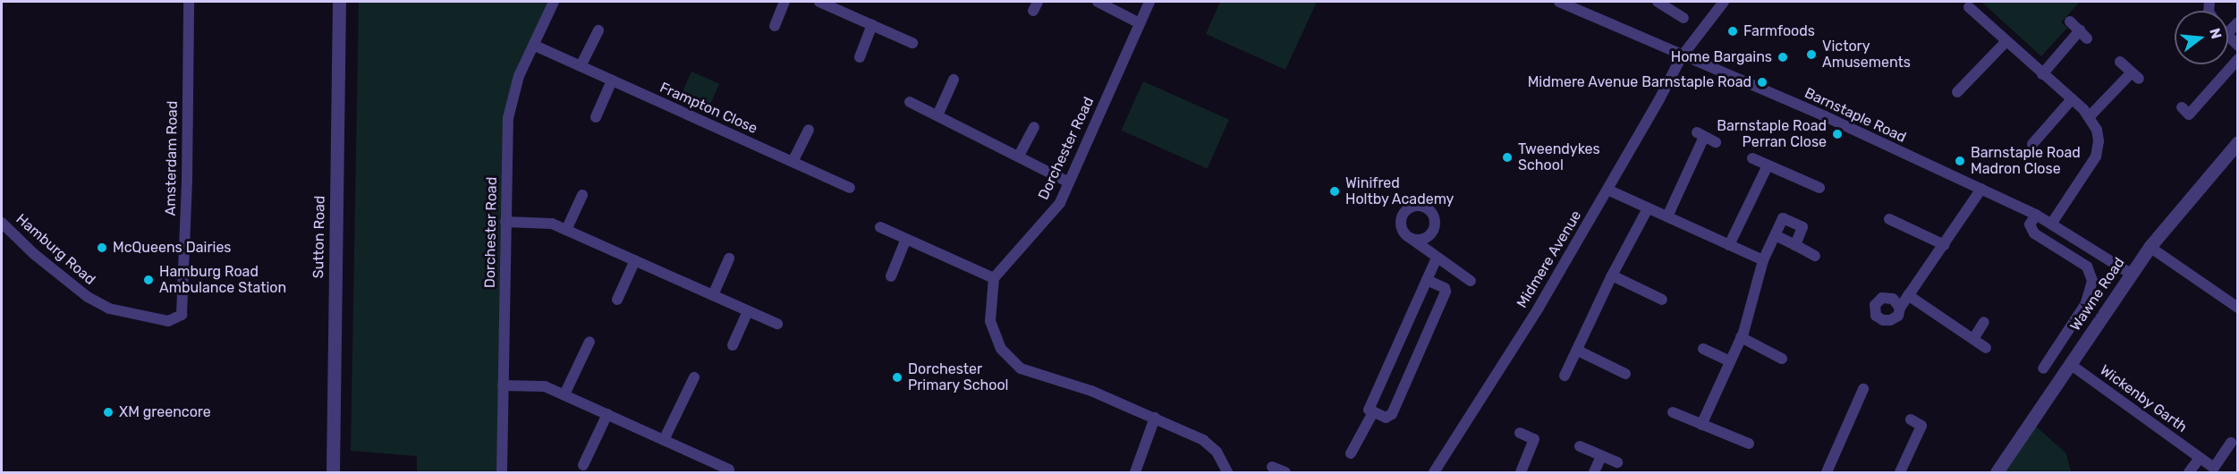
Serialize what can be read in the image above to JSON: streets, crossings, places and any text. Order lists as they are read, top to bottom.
{
  "streets": {
    "street": [
      "Frampton Close",
      "Barnstaple Road",
      "Dorchester Road",
      "Amsterdam Road",
      "Sutton Road",
      "Hamburg Road",
      "Midmere Avenue",
      "Wawne Road",
      "Wickenby Garth"
    ]
  },
  "crossings": [
    ["Frampton Close", "Dorchester Road"],
    ["Barnstaple Road", "Midmere Avenue"],
    ["Barnstaple Road", "Wawne Road"],
    ["Amsterdam Road", "Hamburg Road"],
    ["Wawne Road", "Wickenby Garth"]
  ],
  "places": [
    "Farmfoods",
    "Victory Amusements",
    "Home Bargains",
    "Midmere Avenue Barnstaple Road",
    "Barnstaple Road Perran Close",
    "Tweendykes School",
    "Barnstaple Road Madron Close",
    "Winifred Holtby Academy",
    "McQueens Dairies",
    "Hamburg Road Ambulance Station",
    "Dorchester Primary School",
    "XM greencore"
  ],
  "north": "right"
}
